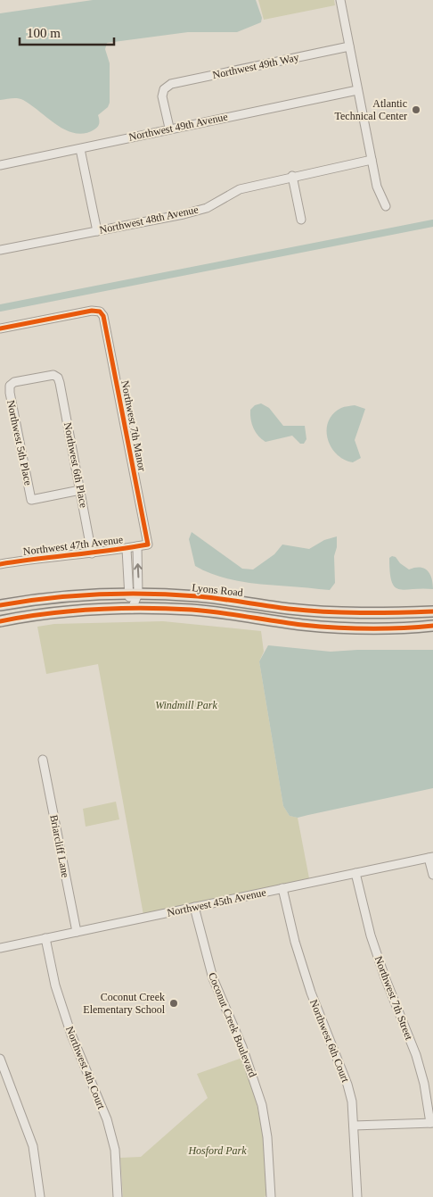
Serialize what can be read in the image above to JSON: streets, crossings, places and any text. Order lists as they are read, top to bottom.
{
  "streets": {
    "main road": ["Lyons Road"],
    "street": [
      "Northwest 49th Way",
      "Northwest 49th Avenue",
      "Northwest 48th Avenue",
      "Northwest 7th Manor",
      "Northwest 5th Place",
      "Northwest 6th Place",
      "Northwest 47th Avenue",
      "Briarcliff Lane",
      "Northwest 45th Avenue",
      "Northwest 7th Street",
      "Coconut Creek Boulevard",
      "Northwest 6th Court",
      "Northwest 4th Court"
    ]
  },
  "crossings": [
    ["Northwest 49th Way", "Northwest 49th Avenue"],
    ["Northwest 7th Manor", "Northwest 47th Avenue"],
    ["Northwest 5th Place", "Northwest 6th Place"],
    ["Northwest 6th Place", "Northwest 47th Avenue"],
    ["Briarcliff Lane", "Northwest 45th Avenue"],
    ["Northwest 45th Avenue", "Northwest 7th Street"],
    ["Northwest 45th Avenue", "Coconut Creek Boulevard"],
    ["Northwest 45th Avenue", "Northwest 6th Court"],
    ["Northwest 45th Avenue", "Northwest 4th Court"]
  ],
  "parks": ["Windmill Park", "Hosford Park"],
  "places": ["Atlantic Technical Center", "Coconut Creek Elementary School"],
  "scale_bar": "100 m"
}
